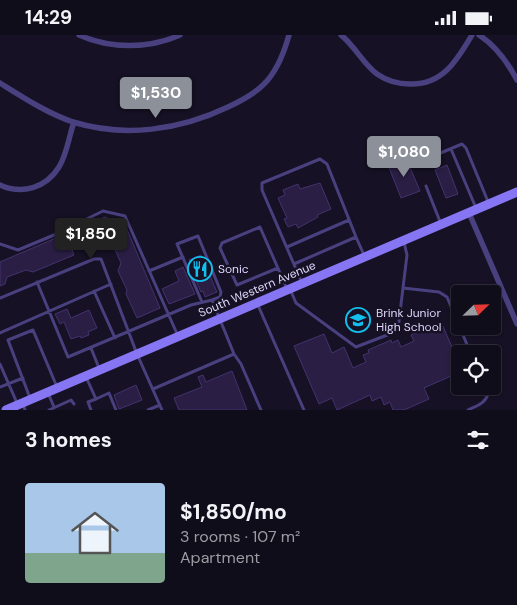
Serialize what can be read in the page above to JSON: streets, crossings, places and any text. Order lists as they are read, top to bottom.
{
  "streets": {
    "main road": ["South Western Avenue"]
  },
  "places": {
    "restaurant": ["Sonic"],
    "school or university": ["Brink Junior High School"]
  },
  "north": "top right",
  "page": {
    "status": "14:29",
    "price": ["$1,530", "$1,080", "$1,850"],
    "heading": "3 homes",
    "list": [
      {
        "name": "$1,850/mo",
        "note": "3 rooms · 107 m² · Apartment"
      }
    ]
  }
}
